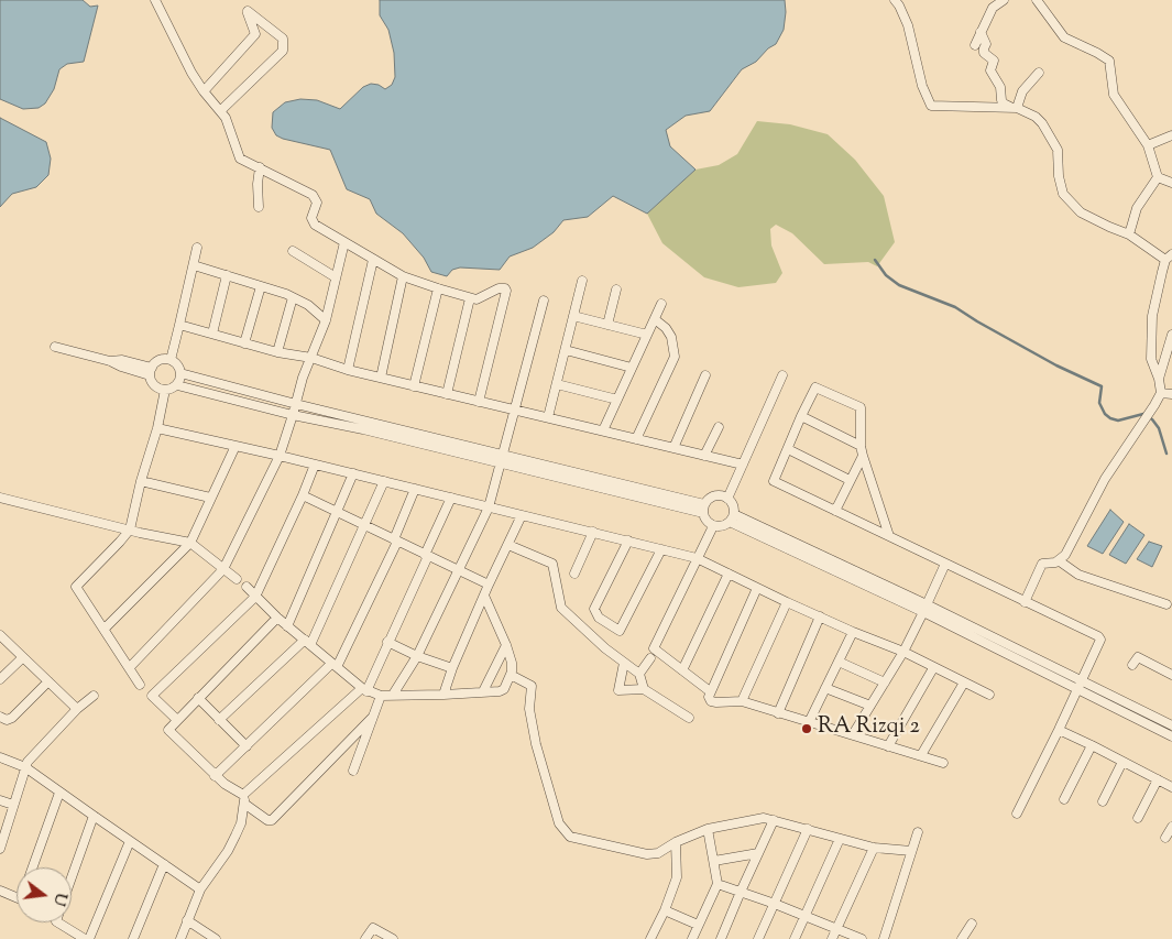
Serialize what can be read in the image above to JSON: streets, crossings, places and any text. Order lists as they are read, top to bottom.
{
  "places": ["RA Rizqi 2"],
  "north": "right"
}
